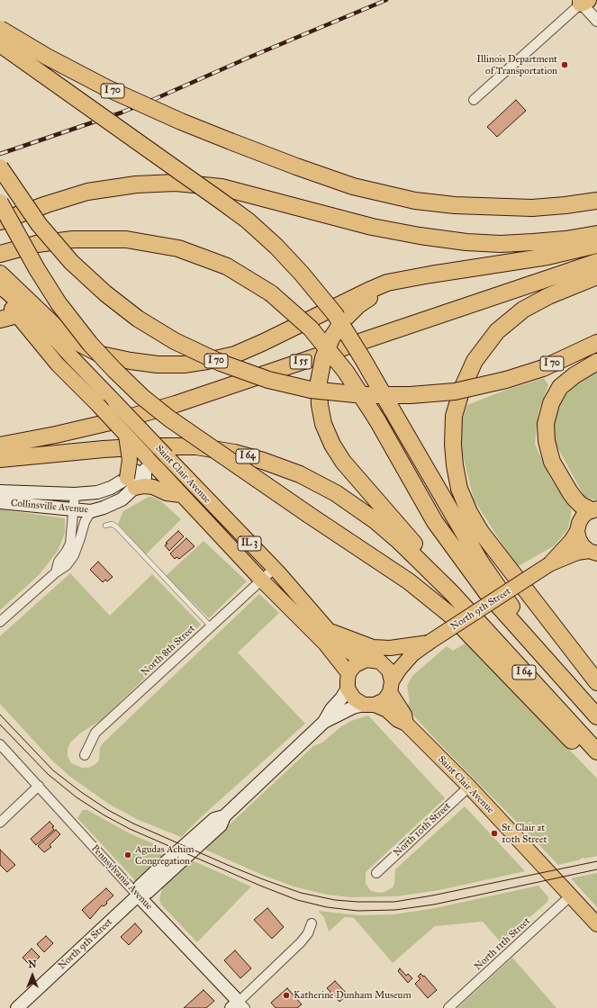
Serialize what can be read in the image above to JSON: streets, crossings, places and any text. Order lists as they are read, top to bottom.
{
  "streets": {
    "highway": ["I 70", "I 55", "I 64"],
    "main road": [
      "Saint Clair Avenue",
      "Collinsville Avenue",
      "IL 3",
      "North 9th Street",
      "Pennsylvania Avenue"
    ],
    "street": ["North 8th Street", "North 10th Street", "North 11th Street"]
  },
  "crossings": [
    ["Saint Clair Avenue", "Collinsville Avenue"],
    ["Saint Clair Avenue", "North 9th Street"],
    ["Saint Clair Avenue", "North 8th Street"],
    ["Saint Clair Avenue", "North 10th Street"],
    ["Saint Clair Avenue", "North 11th Street"],
    ["North 9th Street", "Pennsylvania Avenue"]
  ],
  "places": [
    "Illinois Department of Transportation",
    "St. Clair at 10th Street",
    "Agudas Achim Congregation",
    "Katherine Dunham Museum"
  ],
  "north": "top"
}
